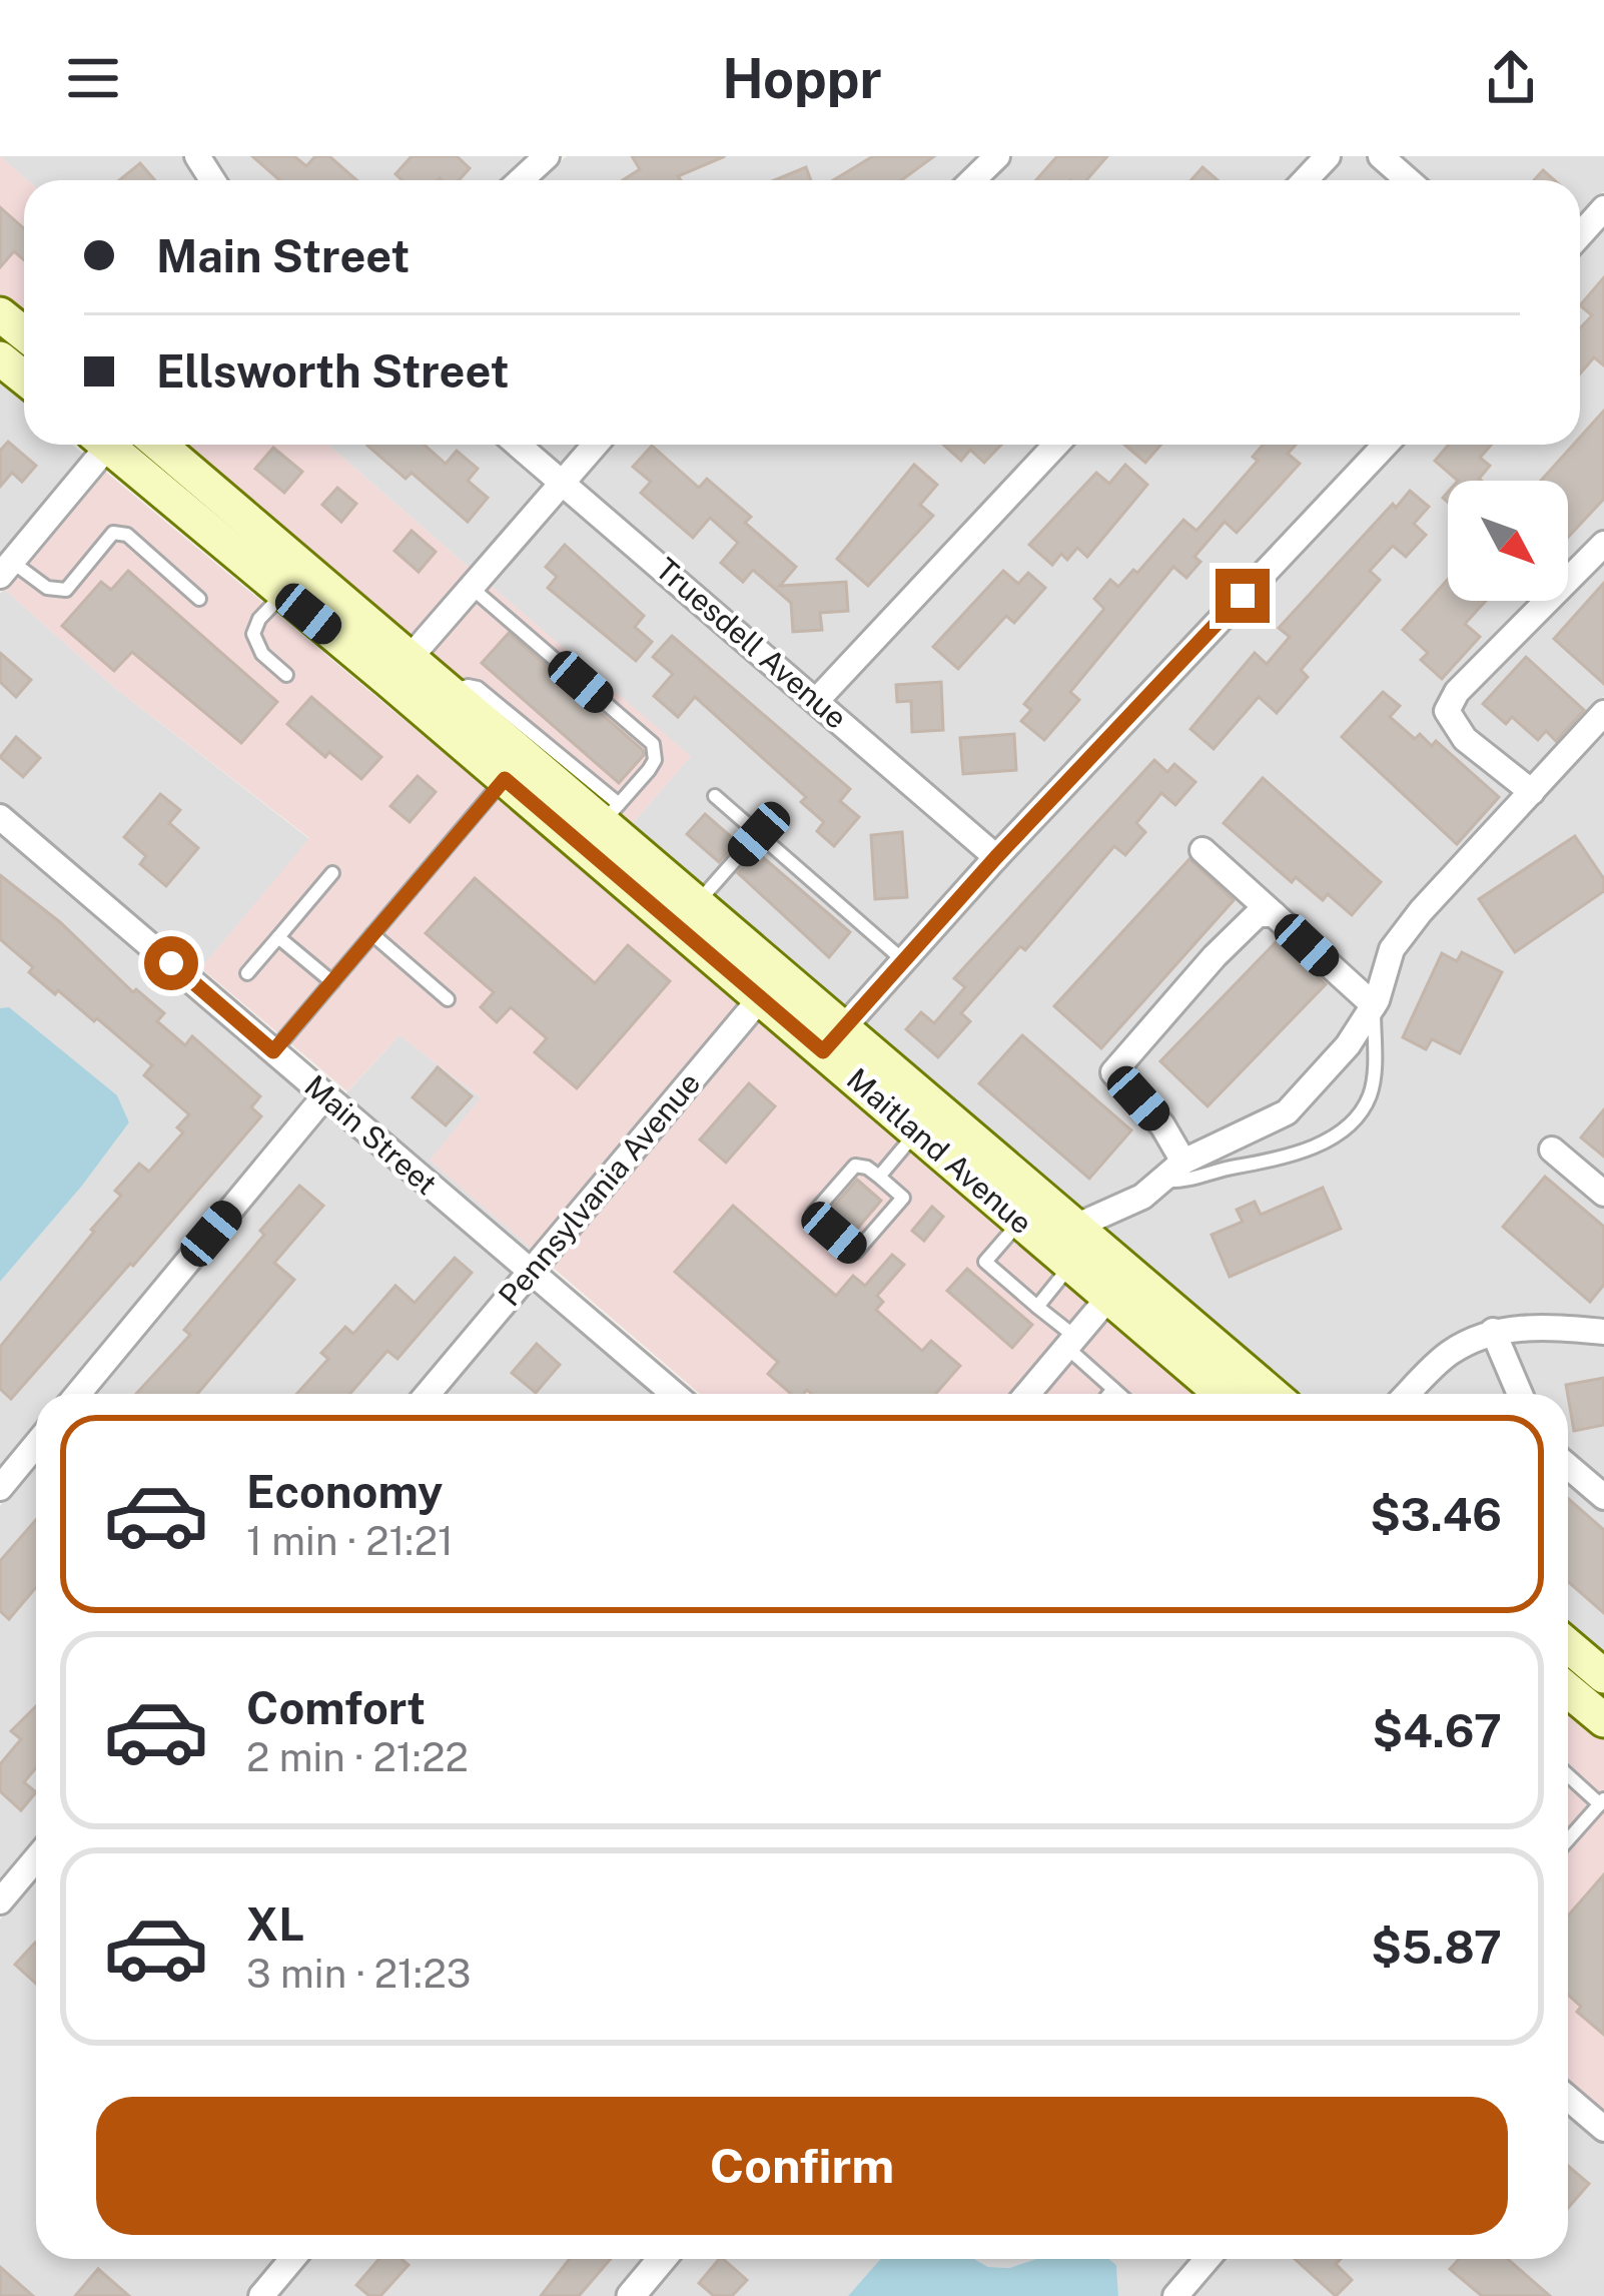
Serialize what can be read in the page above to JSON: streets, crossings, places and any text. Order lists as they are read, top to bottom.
{
  "streets": {
    "main road": ["Maitland Avenue"],
    "street": ["Truesdell Avenue", "Main Street", "Pennsylvania Avenue"]
  },
  "crossings": [
    ["Main Street", "Pennsylvania Avenue"],
    ["Maitland Avenue", "Pennsylvania Avenue"]
  ],
  "north": "bottom right",
  "page": {
    "header": "Hoppr",
    "banner": ["Main Street", "Ellsworth Street"],
    "list": [
      {
        "name": "Economy",
        "note": "1 min · 21:21",
        "value": "$3.46"
      },
      {
        "name": "Comfort",
        "note": "2 min · 21:22",
        "value": "$4.67"
      },
      {
        "name": "XL",
        "note": "3 min · 21:23",
        "value": "$5.87"
      }
    ],
    "buttons": "Confirm"
  }
}
